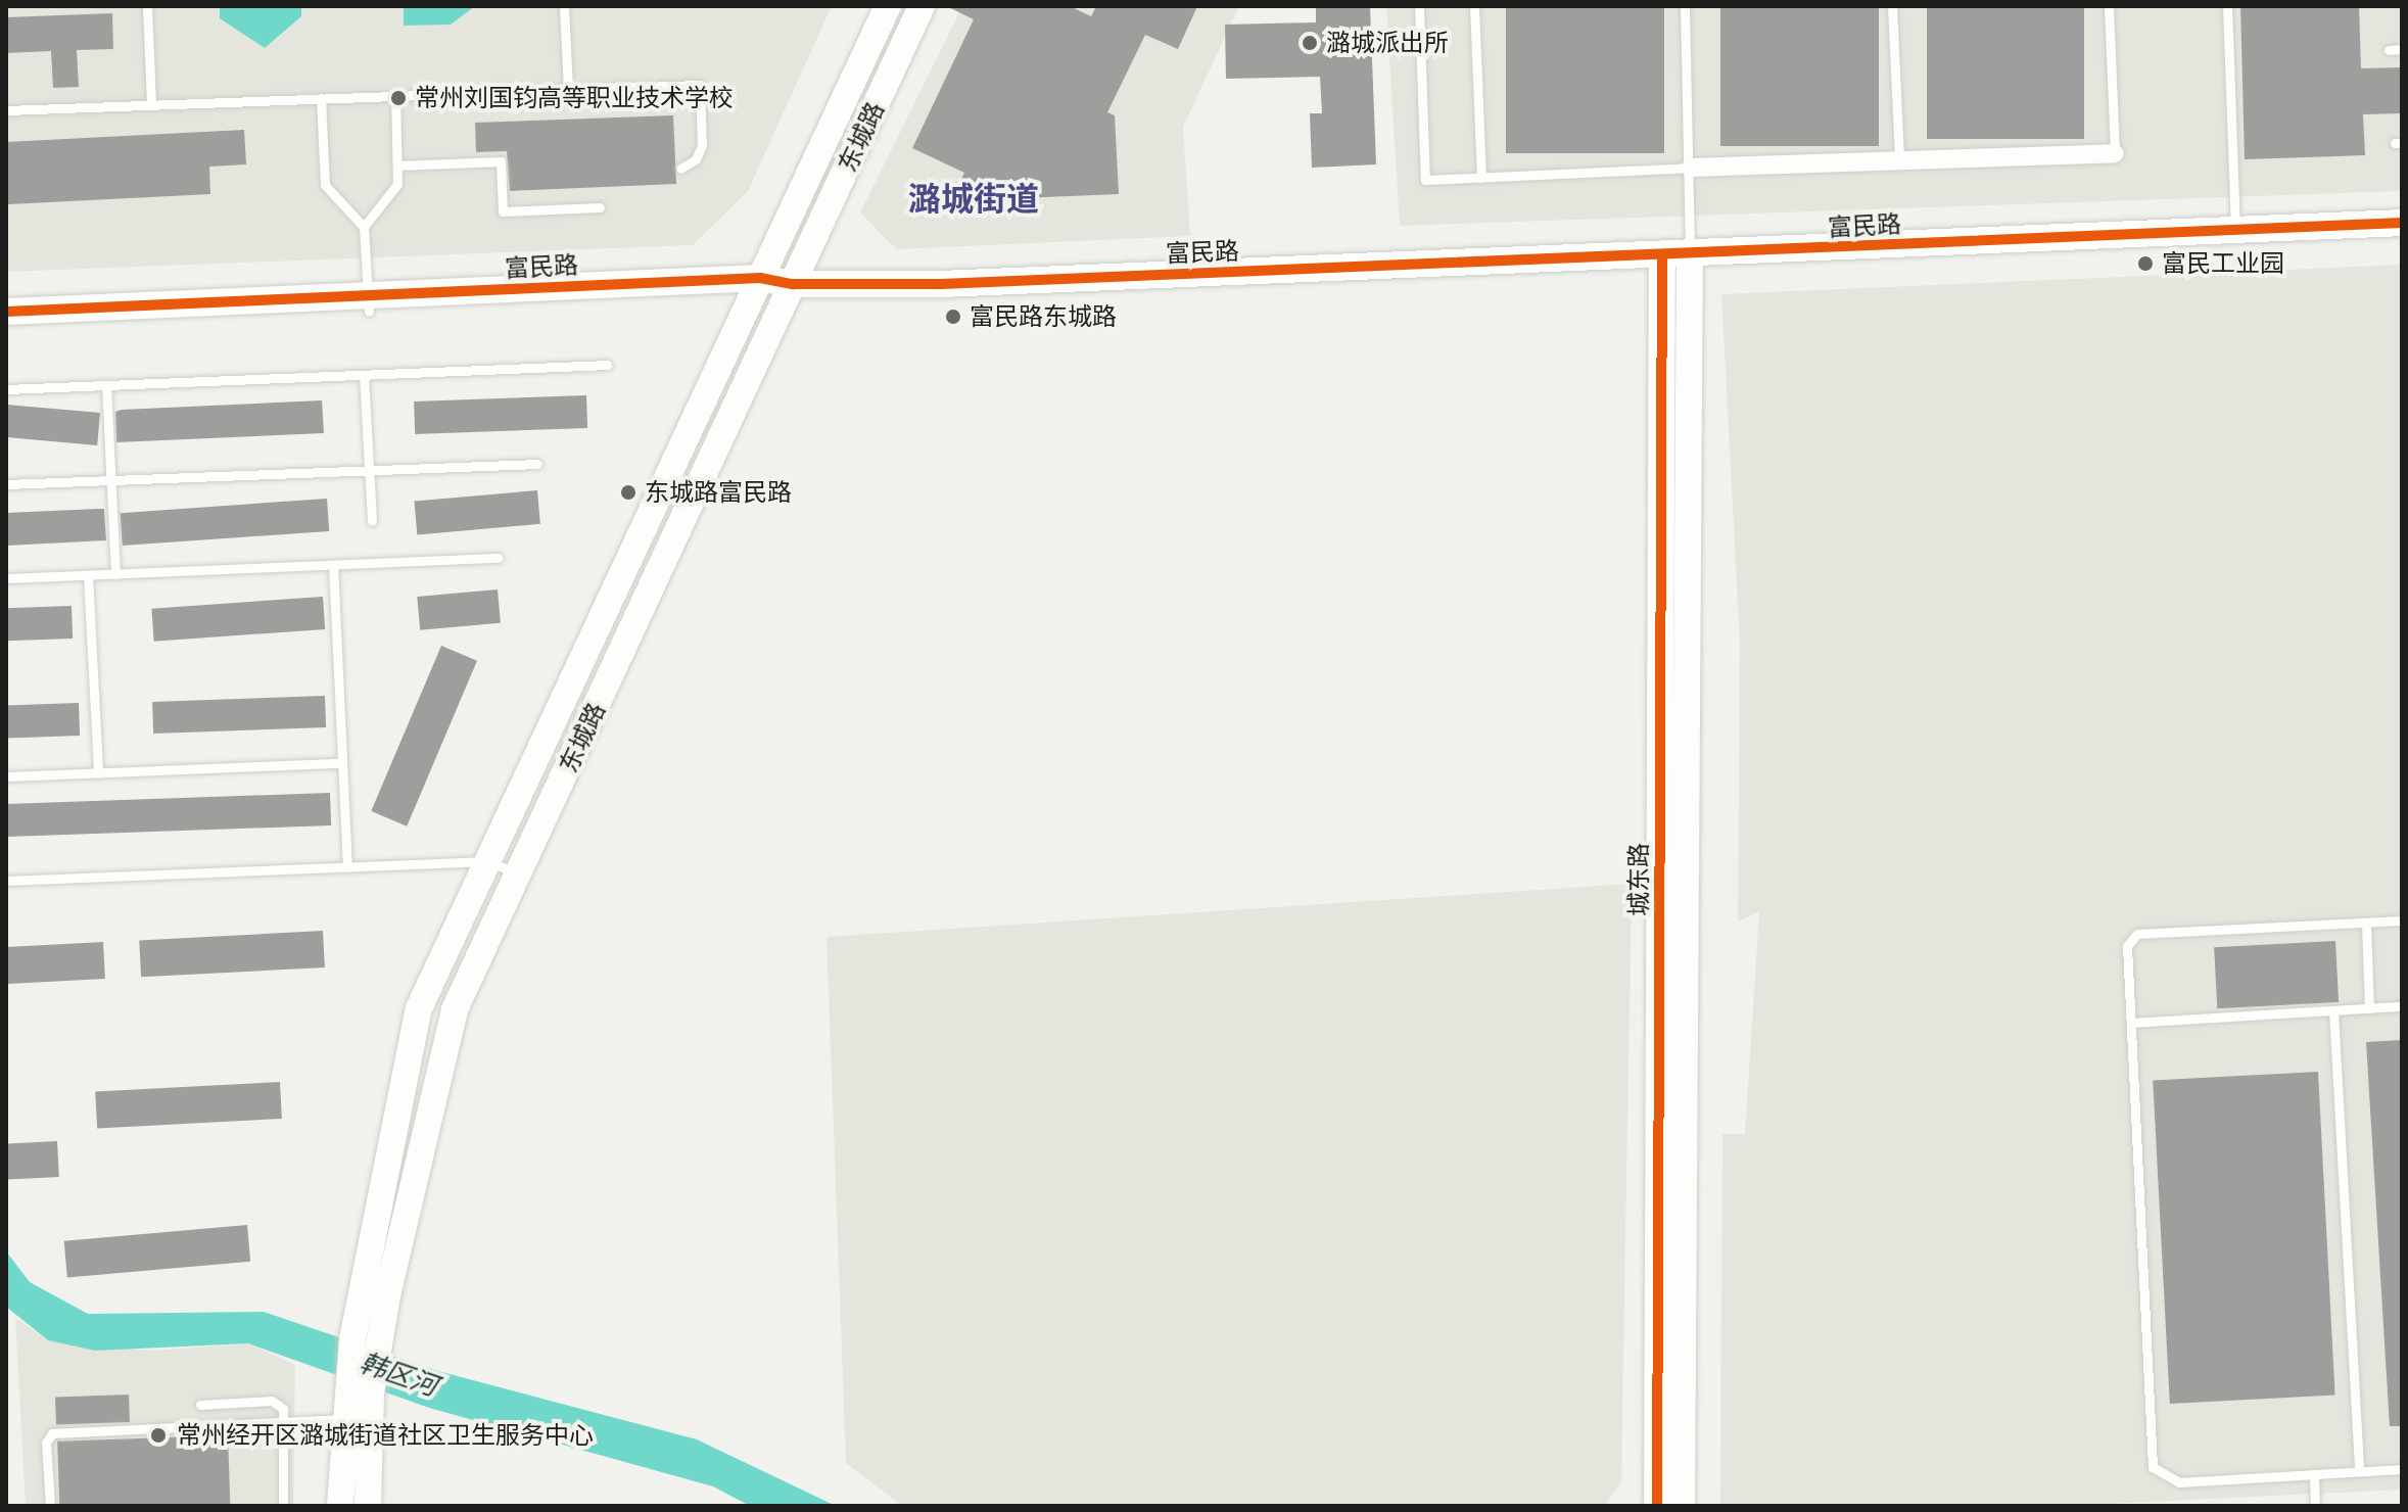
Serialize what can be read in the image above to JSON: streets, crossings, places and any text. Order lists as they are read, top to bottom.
{
  "streets": {
    "street": ["东城路", "富民路", "城东路"]
  },
  "crossings": [
    ["东城路", "富民路"],
    ["富民路", "城东路"]
  ],
  "districts": ["潞城街道"],
  "water": ["韩区河"],
  "places": [
    "潞城派出所",
    "常州刘国钧高等职业技术学校",
    "富民工业园",
    "富民路东城路",
    "东城路富民路",
    "常州经开区潞城街道社区卫生服务中心"
  ]
}
